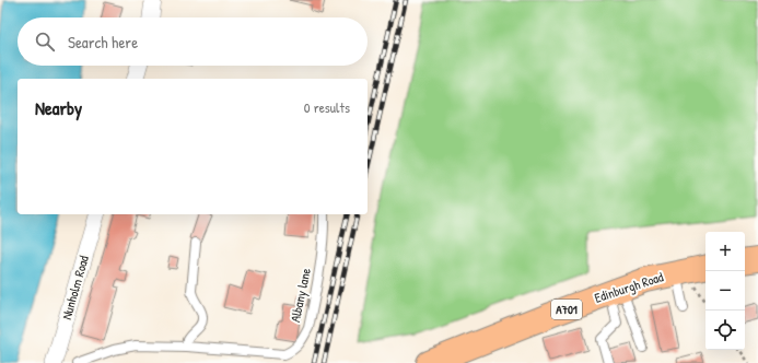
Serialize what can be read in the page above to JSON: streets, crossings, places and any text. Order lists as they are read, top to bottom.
{
  "streets": {
    "main road": ["Edinburgh Road", "A701"],
    "street": ["Nunholm Road"],
    "lane": ["Albany lane"]
  },
  "page": {
    "search": "Search here",
    "heading": ["Nearby", "0 results"],
    "map_buttons": ["+", "−"]
  }
}
